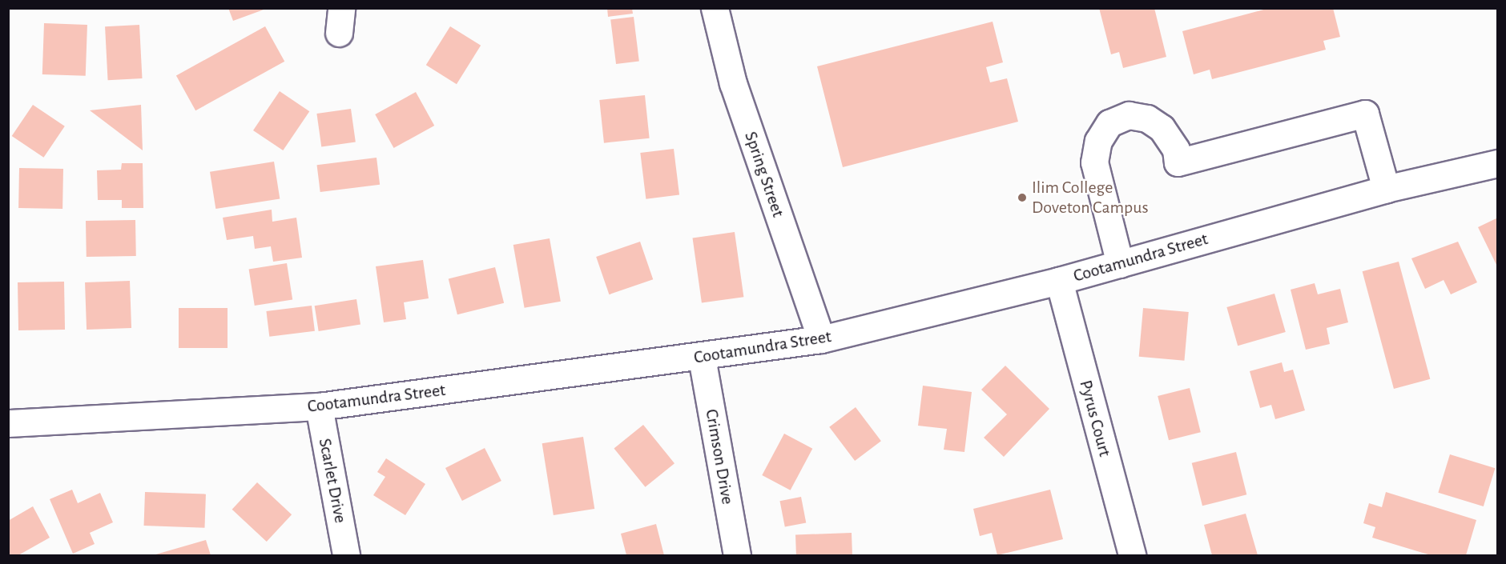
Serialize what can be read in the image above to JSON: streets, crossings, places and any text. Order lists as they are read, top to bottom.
{
  "streets": {
    "street": [
      "Spring Street",
      "Cootamundra Street",
      "Pyrus Court",
      "Crimson Drive",
      "Scarlet Drive"
    ]
  },
  "crossings": [
    ["Spring Street", "Cootamundra Street"],
    ["Cootamundra Street", "Pyrus Court"],
    ["Cootamundra Street", "Crimson Drive"],
    ["Cootamundra Street", "Scarlet Drive"]
  ],
  "places": ["Ilim College Doveton Campus"]
}
